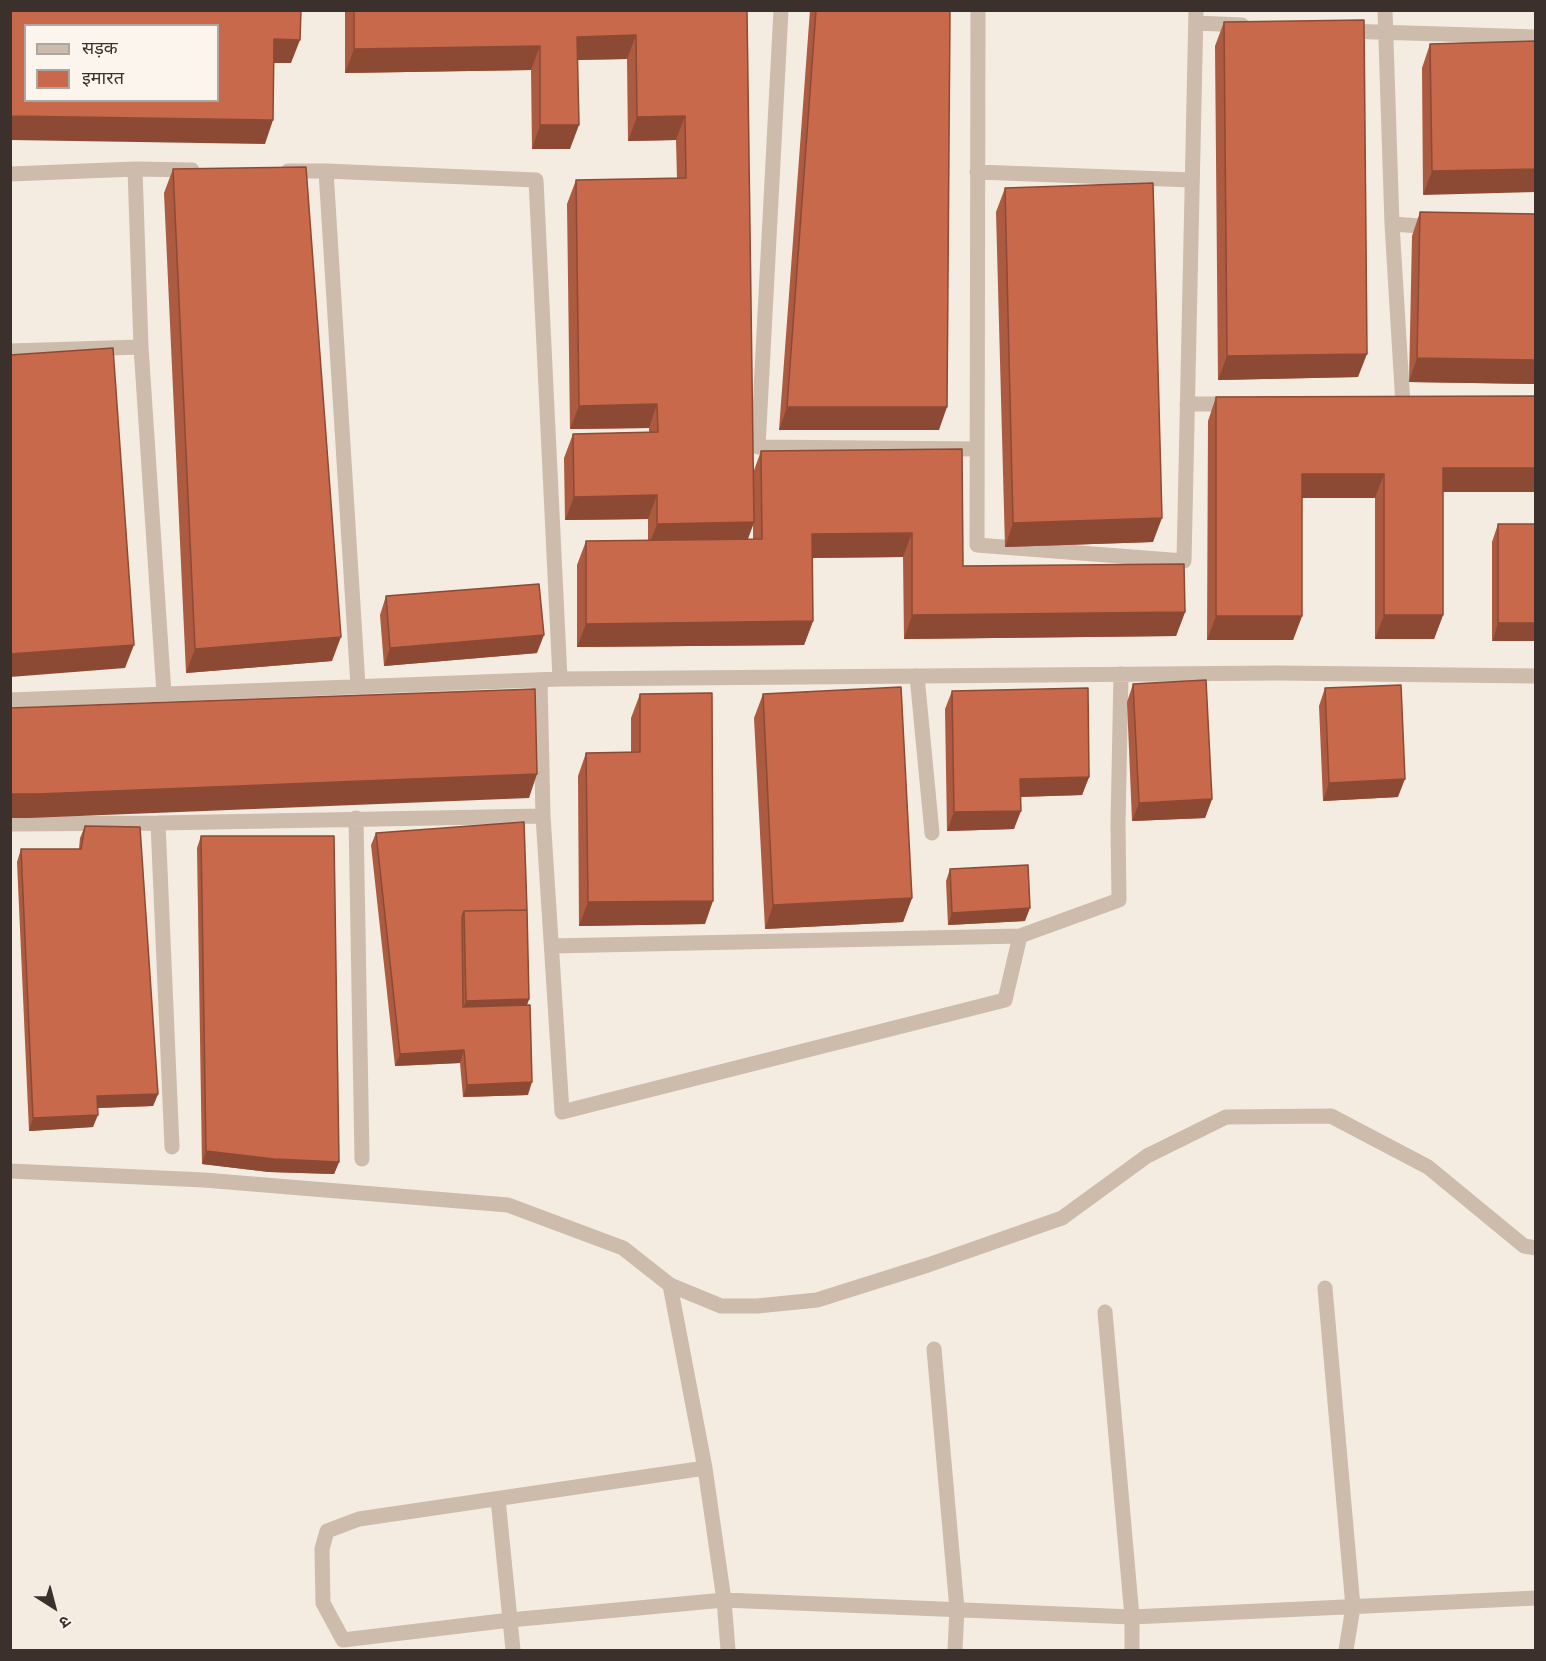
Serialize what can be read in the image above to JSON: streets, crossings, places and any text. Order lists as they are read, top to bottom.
{
  "legend": ["सड़क", "इमारत"],
  "north": "bottom right"
}
